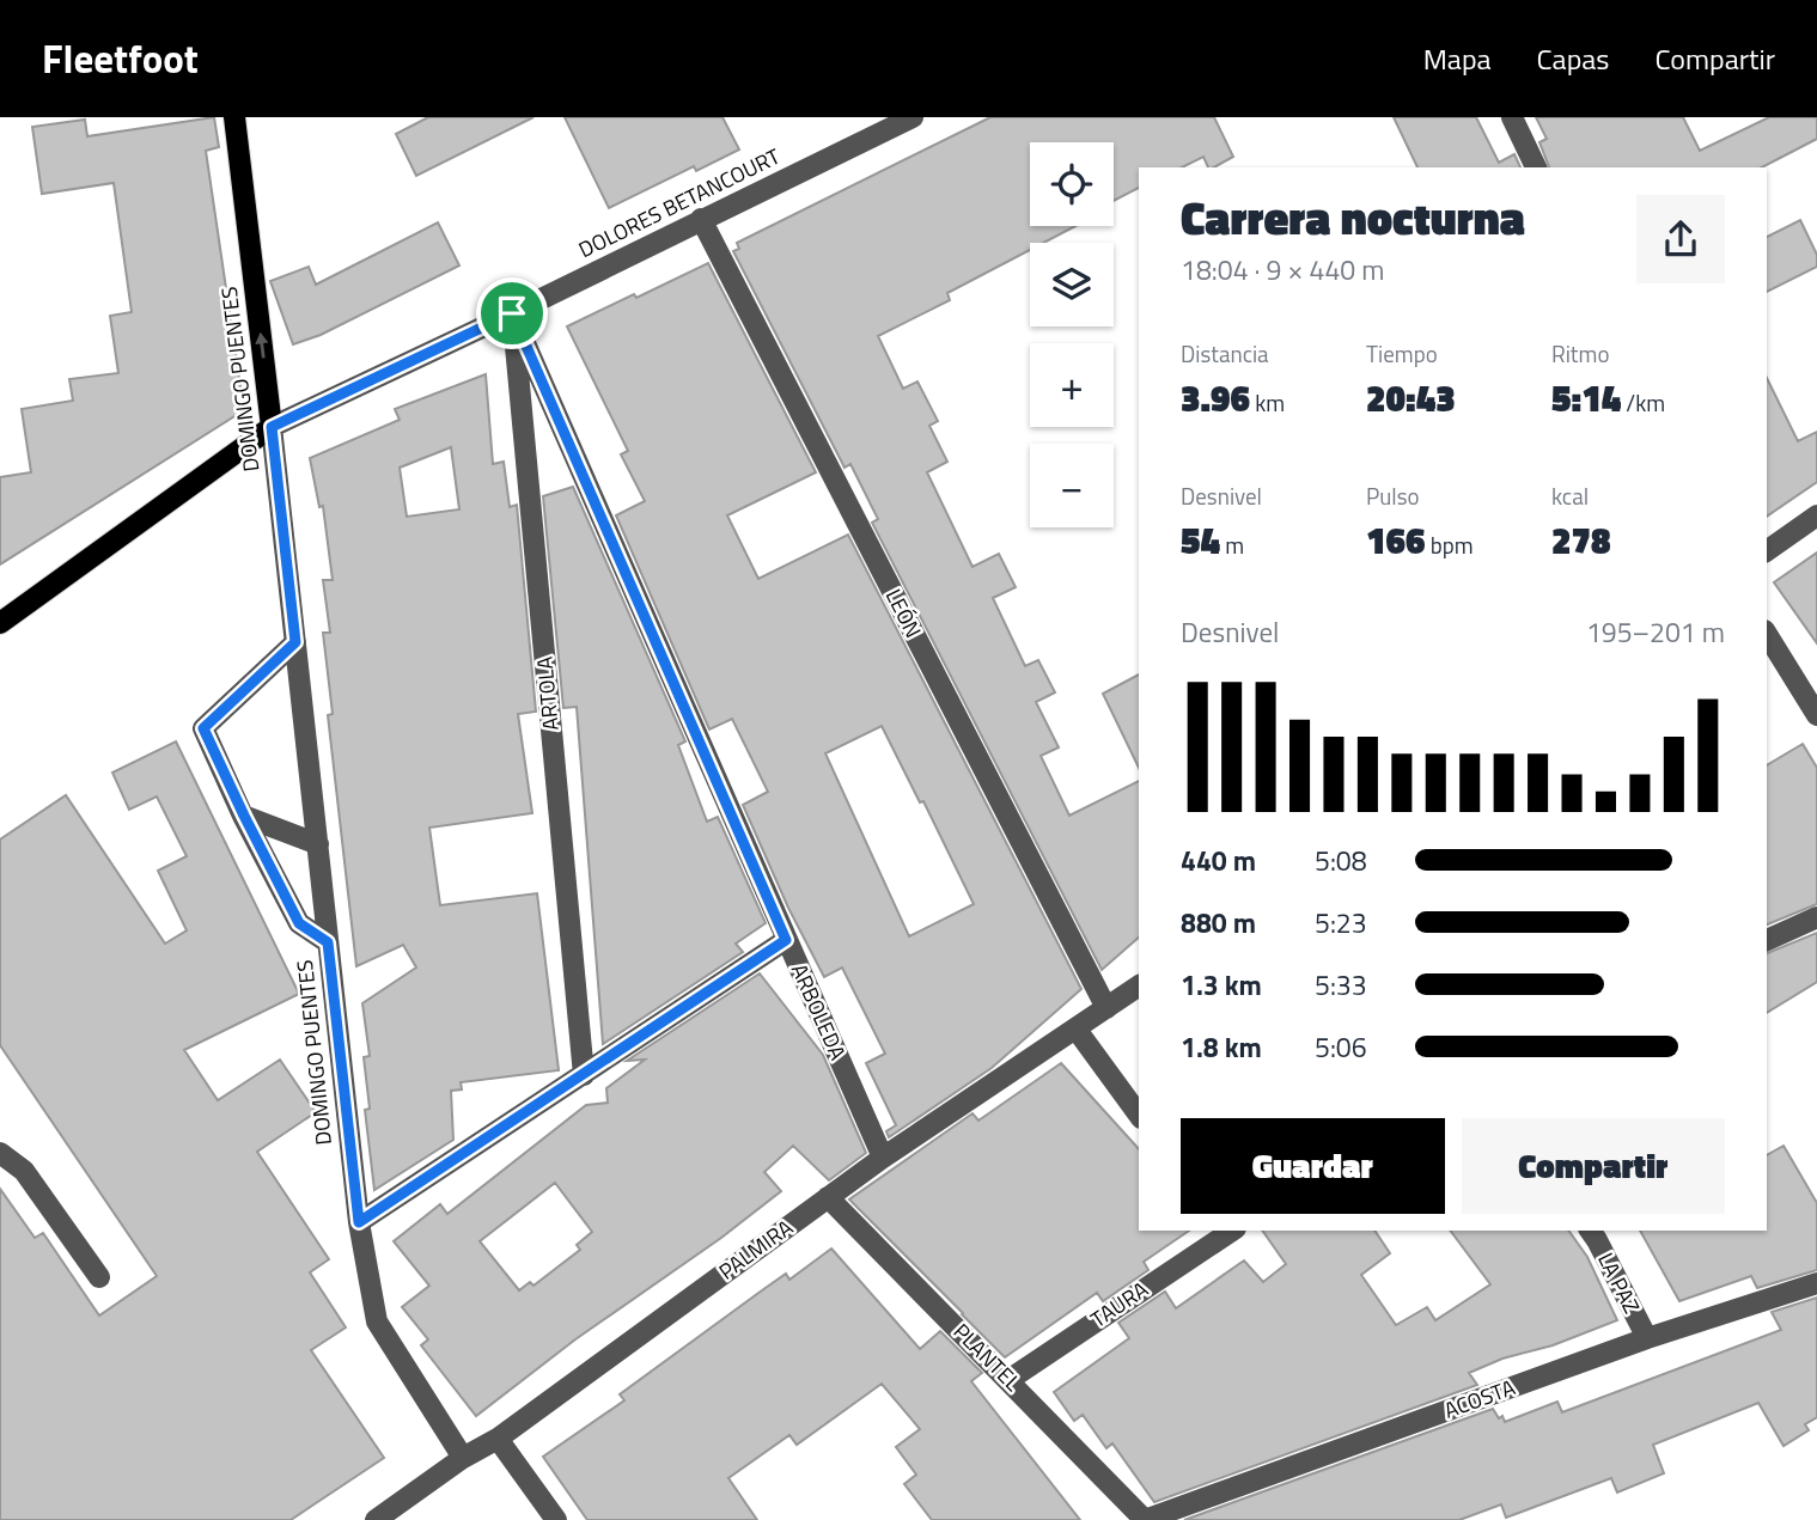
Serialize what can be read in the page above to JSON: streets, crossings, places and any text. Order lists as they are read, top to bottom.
{
  "streets": {
    "main road": ["DOLORES BETANCOURT", "DOMINGO PUENTES"],
    "street": [
      "LEÓN",
      "ARTOLA",
      "ARBOLEDA",
      "PALMIRA",
      "LA PAZ",
      "TAURA",
      "PLANTEL",
      "ACOSTA"
    ]
  },
  "crossings": [
    ["DOLORES BETANCOURT", "DOMINGO PUENTES"],
    ["DOLORES BETANCOURT", "LEÓN"],
    ["DOLORES BETANCOURT", "ARTOLA"],
    ["DOLORES BETANCOURT", "ARBOLEDA"],
    ["DOMINGO PUENTES", "PALMIRA"],
    ["LEÓN", "PALMIRA"],
    ["ARTOLA", "ARBOLEDA"],
    ["ARBOLEDA", "PALMIRA"],
    ["PALMIRA", "PLANTEL"],
    ["LA PAZ", "ACOSTA"],
    ["TAURA", "PLANTEL"],
    ["PLANTEL", "ACOSTA"]
  ],
  "page": {
    "header": "Fleetfoot",
    "nav": ["Mapa", "Capas", "Compartir"],
    "map_buttons": ["+", "−"],
    "heading": ["Carrera nocturna", "18:04 · 9 × 440 m"],
    "stats": [
      ["Distancia", "3.96 km"],
      ["Tiempo", "20:43"],
      ["Ritmo", "5:14 /km"],
      ["Desnivel", "54 m"],
      ["Pulso", "166 bpm"],
      ["kcal", "278"]
    ],
    "chart": ["Desnivel", "195–201 m"],
    "list": [
      {
        "name": "440 m",
        "note": "5:08"
      },
      {
        "name": "880 m",
        "note": "5:23"
      },
      {
        "name": "1.3 km",
        "note": "5:33"
      },
      {
        "name": "1.8 km",
        "note": "5:06"
      }
    ],
    "buttons": ["Guardar", "Compartir"]
  }
}
